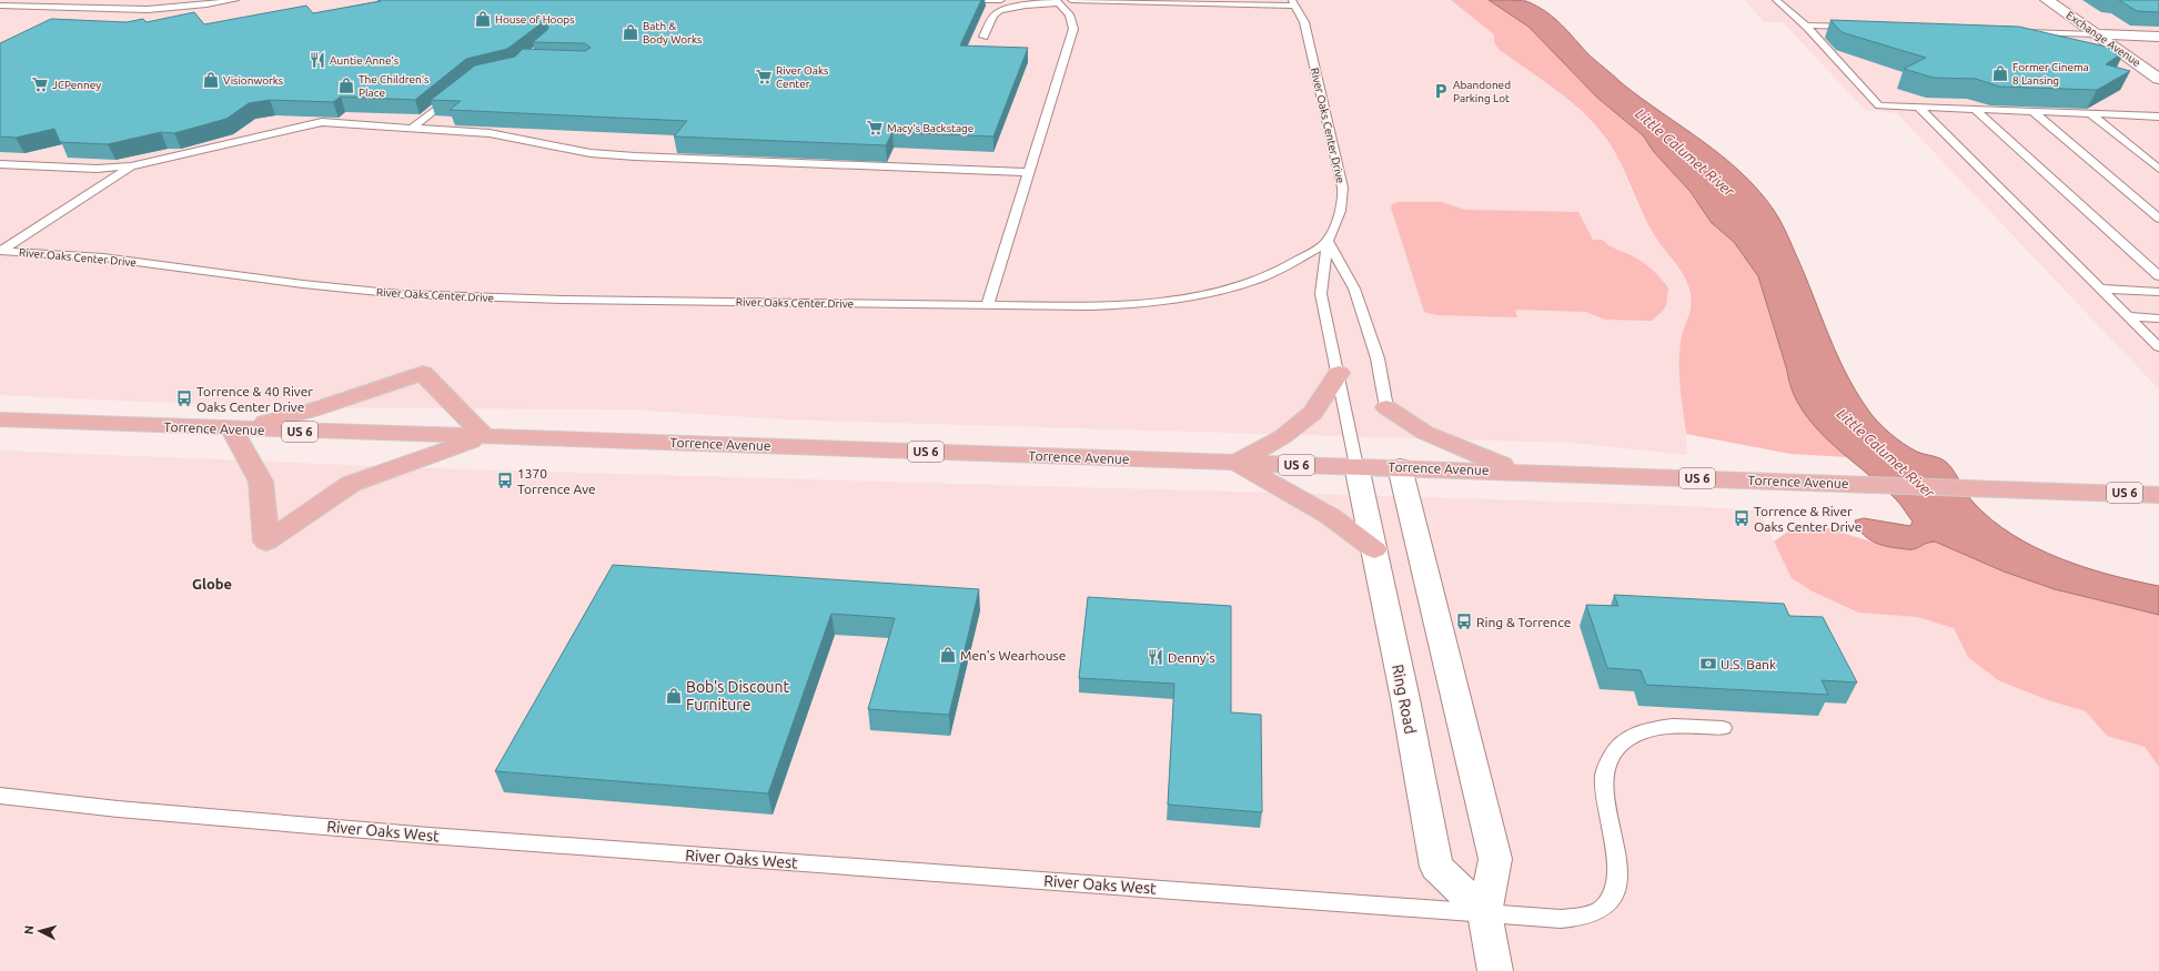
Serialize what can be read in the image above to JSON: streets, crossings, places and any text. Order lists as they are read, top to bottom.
{
  "streets": {
    "main road": ["Torrence Avenue", "US 6"],
    "street": ["Exchange Avenue", "Ring Road"],
    "lane": ["River Oaks Center Drive", "River Oaks West"]
  },
  "crossings": [
    ["Torrence Avenue", "Ring Road"],
    ["Ring Road", "River Oaks West"]
  ],
  "districts": ["Globe"],
  "water": ["Little Calumet River"],
  "places": {
    "shop": [
      "House of Hoops",
      "Bath & Body Works",
      "Former Cinema 8 Lansing",
      "Visionworks",
      "The Children's Place",
      "Men's Wearhouse",
      "Bob's Discount Furniture"
    ],
    "restaurant": ["Auntie Anne's", "Denny's"],
    "supermarket": ["River Oaks Center", "JCPenney", "Macy's Backstage"],
    "parking": ["Abandoned Parking Lot"],
    "bus stop": [
      "Torrence & 40 River Oaks Center Drive",
      "1370 Torrence Ave",
      "Torrence & River Oaks Center Drive",
      "Ring & Torrence"
    ],
    "bank": ["U.S. Bank"]
  },
  "north": "left"
}
